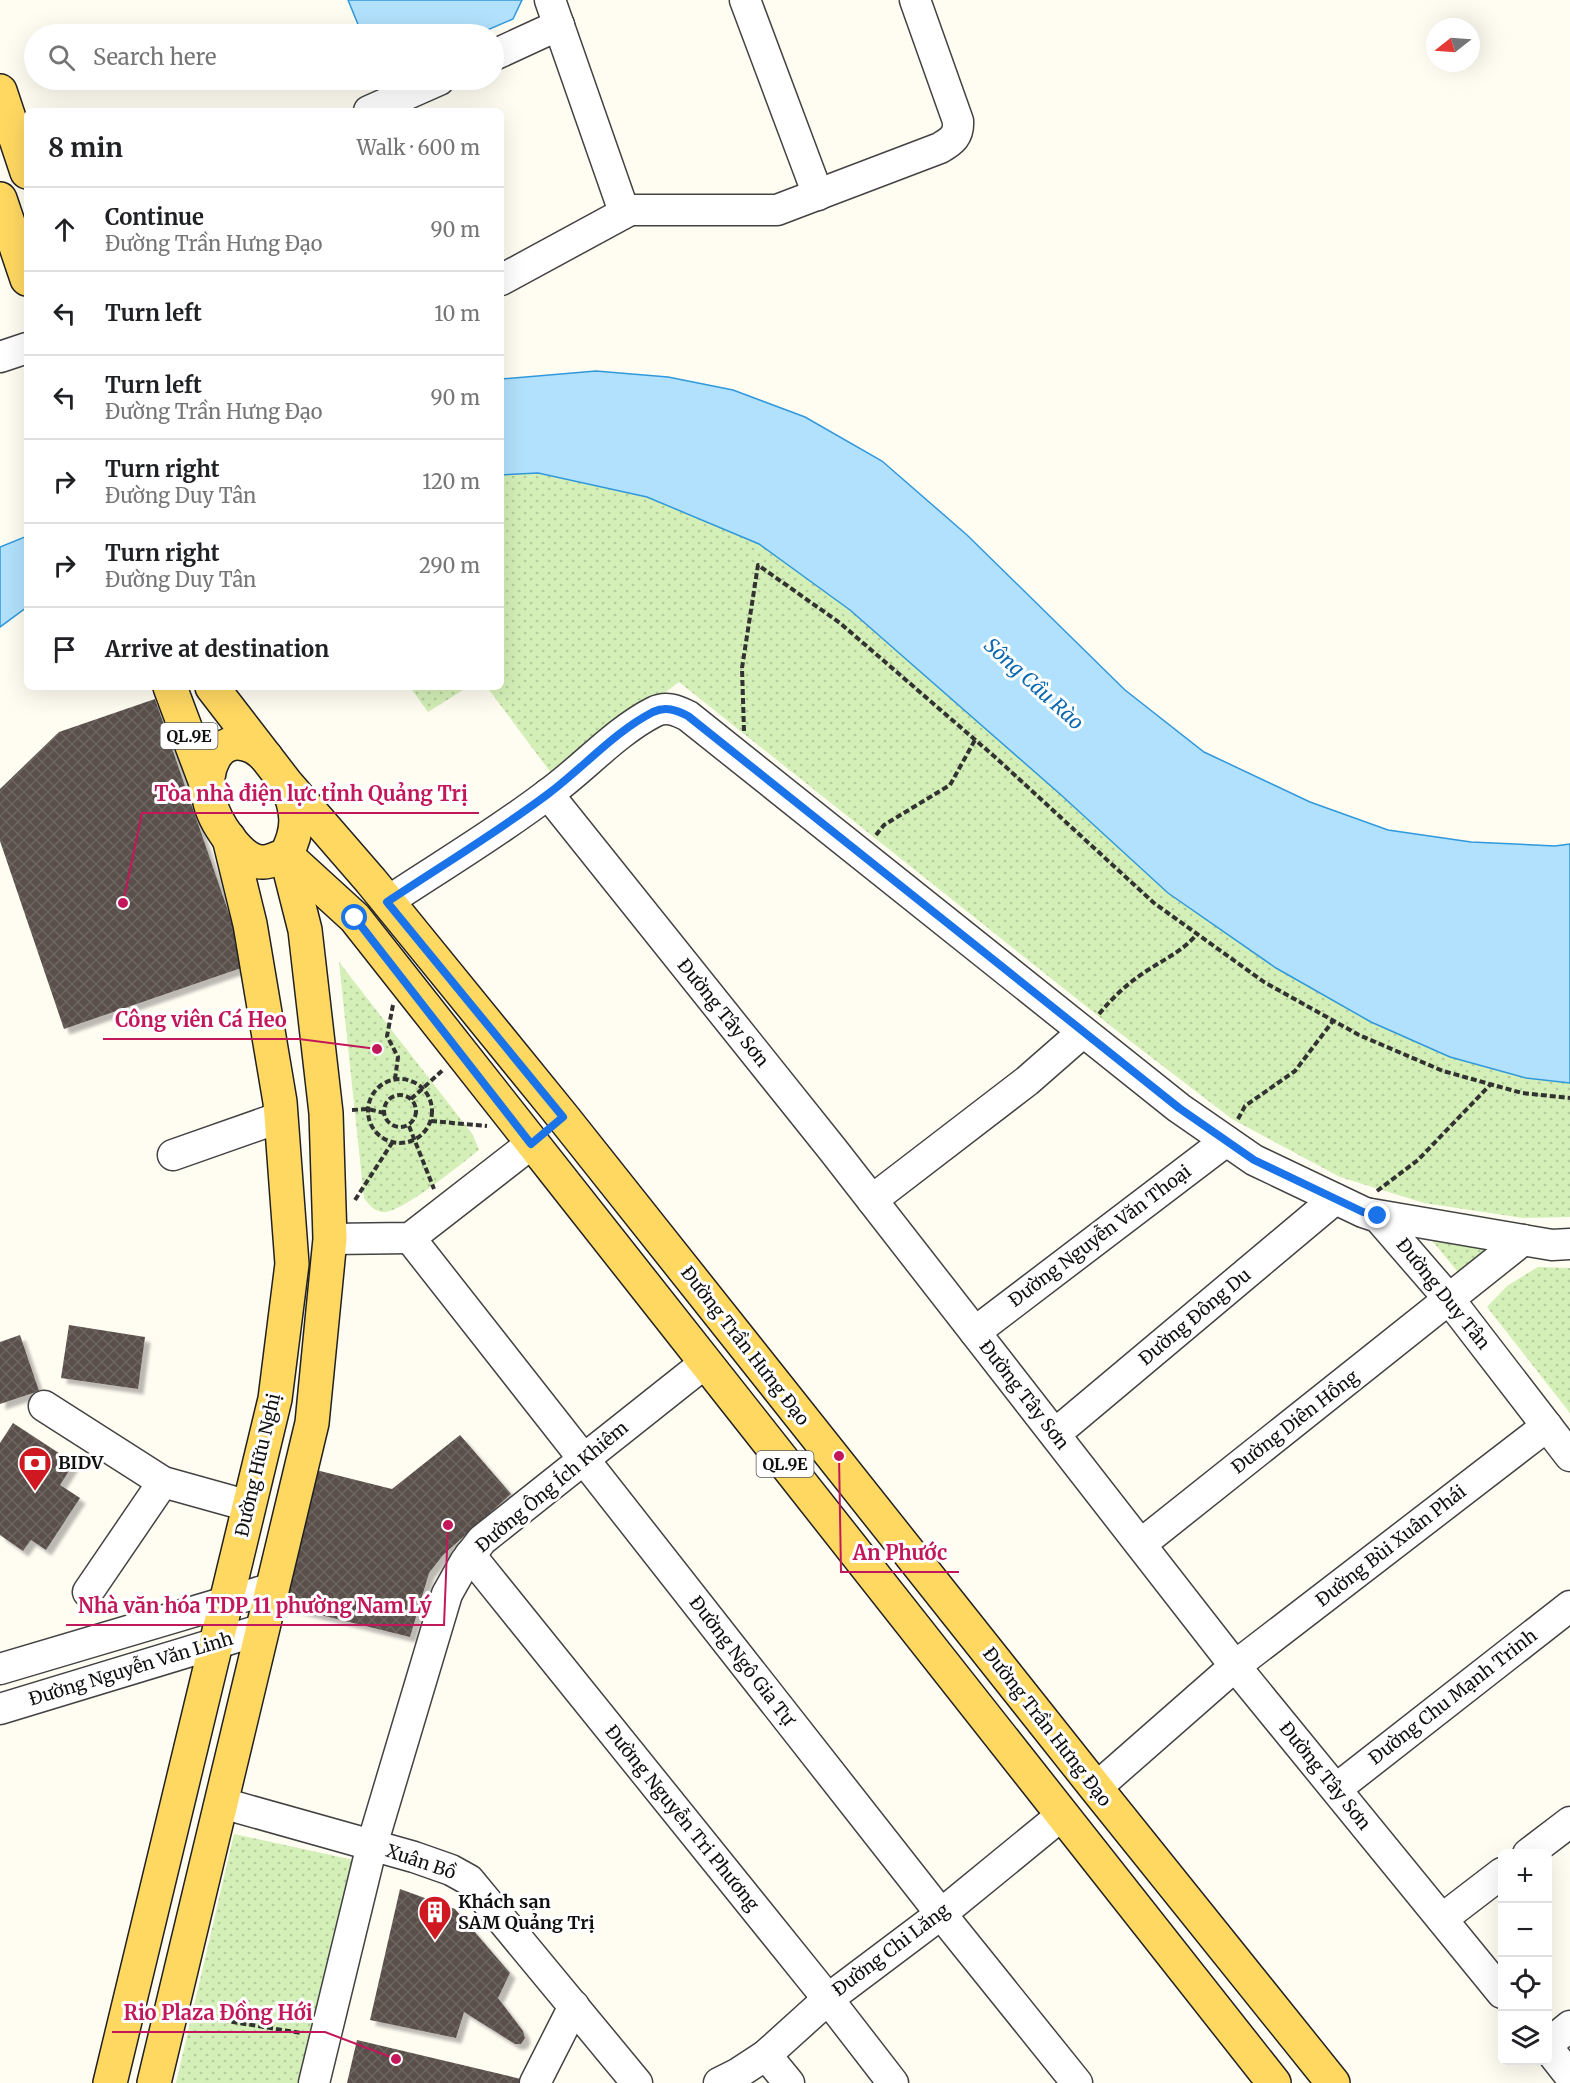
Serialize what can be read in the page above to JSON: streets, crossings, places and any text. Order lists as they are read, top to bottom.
{
  "streets": {
    "main road": ["QL.9E", "Đường Trần Hưng Đạo", "Đường Hữu Nghị"],
    "street": [
      "Đường Tây Sơn",
      "Đường Nguyễn Văn Thoại",
      "Đường Duy Tân",
      "Đường Đông Du",
      "Đường Diên Hồng",
      "Đường Ông Ích Khiêm",
      "Đường Bùi Xuân Phái",
      "Đường Ngô Gia Tự",
      "Đường Nguyễn Văn Linh",
      "Đường Chu Mạnh Trinh",
      "Đường Nguyễn Tri Phương",
      "Xuân Bồ",
      "Đường Chi Lăng"
    ]
  },
  "crossings": [
    ["QL.9E", "Đường Trần Hưng Đạo"],
    ["QL.9E", "Đường Hữu Nghị"],
    ["QL.9E", "Đường Ông Ích Khiêm"],
    ["QL.9E", "Đường Chi Lăng"],
    ["Đường Tây Sơn", "Đường Nguyễn Văn Thoại"],
    ["Đường Tây Sơn", "Đường Duy Tân"],
    ["Đường Tây Sơn", "Đường Đông Du"],
    ["Đường Tây Sơn", "Đường Diên Hồng"],
    ["Đường Tây Sơn", "Đường Bùi Xuân Phái"],
    ["Đường Tây Sơn", "Đường Chu Mạnh Trinh"],
    ["Đường Nguyễn Văn Thoại", "Đường Duy Tân"],
    ["Đường Duy Tân", "Đường Đông Du"],
    ["Đường Duy Tân", "Đường Trần Hưng Đạo"],
    ["Đường Duy Tân", "Đường Diên Hồng"],
    ["Đường Duy Tân", "Đường Bùi Xuân Phái"],
    ["Đường Trần Hưng Đạo", "Đường Hữu Nghị"],
    ["Đường Trần Hưng Đạo", "Đường Bùi Xuân Phái"],
    ["Đường Hữu Nghị", "Đường Nguyễn Văn Linh"],
    ["Đường Ông Ích Khiêm", "Đường Ngô Gia Tự"],
    ["Đường Ông Ích Khiêm", "Đường Nguyễn Tri Phương"],
    ["Đường Ông Ích Khiêm", "Xuân Bồ"],
    ["Đường Ngô Gia Tự", "Đường Chi Lăng"],
    ["Đường Nguyễn Tri Phương", "Đường Chi Lăng"]
  ],
  "water": ["Sông Cầu Rào"],
  "places": {
    "other": [
      "Tòa nhà điện lực tỉnh Quảng Trị",
      "Công viên Cá Heo",
      "An Phước",
      "Nhà văn hóa TDP 11 phường Nam Lý",
      "Rio Plaza Đồng Hới"
    ],
    "bank": ["BIDV"],
    "building": ["Khách sạn SAM Quảng Trị"]
  },
  "north": "left",
  "page": {
    "search": "Search here",
    "heading": ["8 min", "Walk · 600 m"],
    "list": [
      ["Continue", "Đường Trần Hưng Đạo", "90 m"],
      ["Turn left", "10 m"],
      ["Turn left", "Đường Trần Hưng Đạo", "90 m"],
      ["Turn right", "Đường Duy Tân", "120 m"],
      ["Turn right", "Đường Duy Tân", "290 m"],
      "Arrive at destination"
    ],
    "map_buttons": ["+", "−"]
  }
}
